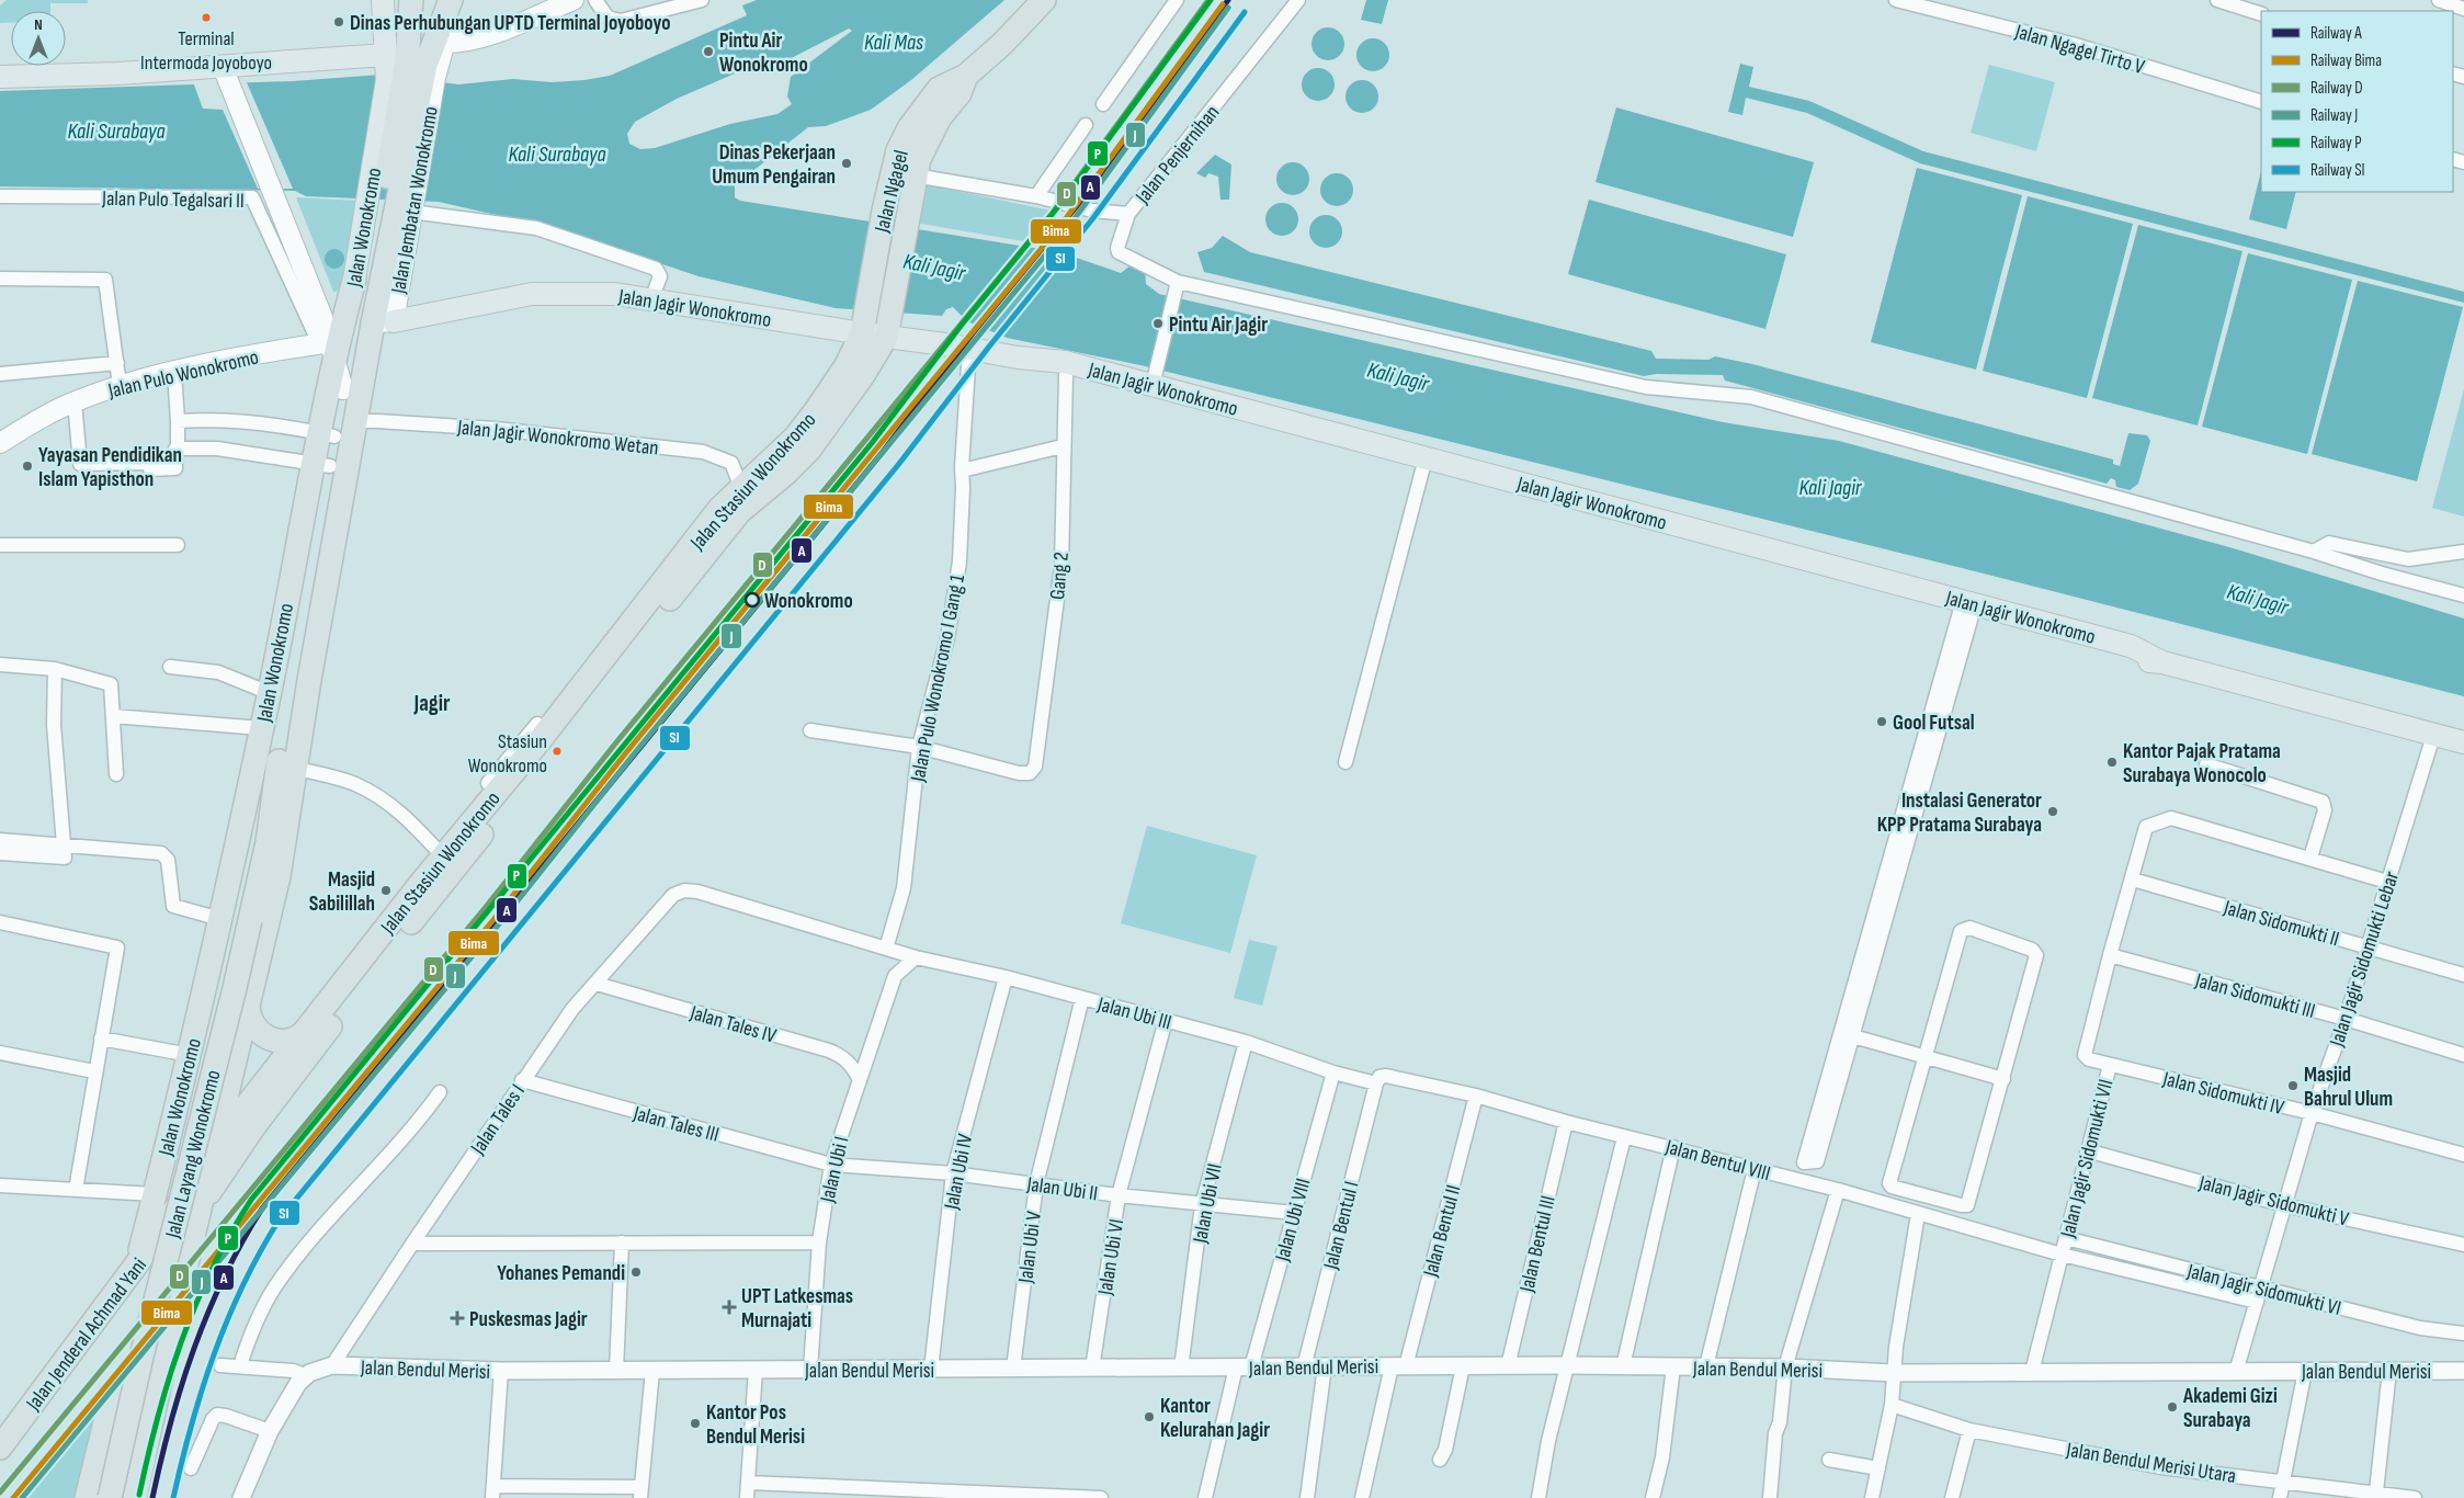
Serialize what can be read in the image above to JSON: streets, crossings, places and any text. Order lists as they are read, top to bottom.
{
  "streets": {
    "highway": [
      "Jalan Ngagel",
      "Jalan Wonokromo",
      "Jalan Stasiun Wonokromo",
      "Jalan Layang Wonokromo",
      "Jalan Jenderal Achmad Yani"
    ],
    "main road": ["Jalan Jembatan Wonokromo", "Jalan Jagir Wonokromo", "Jalan Pulo Wonokromo"],
    "street": [
      "Jalan Ngagel Tirto V",
      "Jalan Penjernihan",
      "Jalan Pulo Tegalsari II",
      "Jalan Jagir Wonokromo Wetan",
      "Gang 2",
      "Jalan Pulo Wonokromo I Gang 1",
      "Jalan Sidomukti II",
      "Jalan Jagir Sidomukti Lebar",
      "Jalan Sidomukti III",
      "Jalan Ubi III",
      "Jalan Tales IV",
      "Jalan Sidomukti IV",
      "Jalan Tales I",
      "Jalan Tales III",
      "Jalan Jagir Sidomukti VII",
      "Jalan Bentul VIII",
      "Jalan Ubi I",
      "Jalan Ubi IV",
      "Jalan Ubi II",
      "Jalan Jagir Sidomukti V",
      "Jalan Ubi VII",
      "Jalan Ubi VIII",
      "Jalan Bentul I",
      "Jalan Bentul II",
      "Jalan Bentul III",
      "Jalan Ubi V",
      "Jalan Ubi VI",
      "Jalan Jagir Sidomukti VI",
      "Jalan Bendul Merisi",
      "Jalan Bendul Merisi Utara"
    ]
  },
  "crossings": [
    ["Jalan Penjernihan", "Jalan Ngagel"],
    ["Jalan Ngagel", "Jalan Jagir Wonokromo"],
    ["Jalan Ngagel", "Jalan Stasiun Wonokromo"],
    ["Jalan Pulo Tegalsari II", "Jalan Wonokromo"],
    ["Jalan Pulo Tegalsari II", "Jalan Pulo Wonokromo"],
    ["Jalan Jembatan Wonokromo", "Jalan Wonokromo"],
    ["Jalan Jembatan Wonokromo", "Jalan Jagir Wonokromo"],
    ["Jalan Wonokromo", "Jalan Jagir Wonokromo"],
    ["Jalan Wonokromo", "Jalan Pulo Wonokromo"],
    ["Jalan Wonokromo", "Jalan Jagir Wonokromo Wetan"],
    ["Jalan Wonokromo", "Jalan Stasiun Wonokromo"],
    ["Jalan Wonokromo", "Jalan Layang Wonokromo"],
    ["Jalan Wonokromo", "Jalan Jenderal Achmad Yani"],
    ["Jalan Jagir Wonokromo", "Jalan Stasiun Wonokromo"],
    ["Jalan Jagir Wonokromo", "Gang 2"],
    ["Jalan Jagir Wonokromo", "Jalan Pulo Wonokromo I Gang 1"],
    ["Jalan Jagir Wonokromo", "Jalan Jagir Sidomukti Lebar"],
    ["Jalan Jagir Wonokromo Wetan", "Jalan Stasiun Wonokromo"],
    ["Jalan Stasiun Wonokromo", "Jalan Jenderal Achmad Yani"],
    ["Gang 2", "Jalan Pulo Wonokromo I Gang 1"],
    ["Jalan Pulo Wonokromo I Gang 1", "Jalan Ubi III"],
    ["Jalan Pulo Wonokromo I Gang 1", "Jalan Ubi I"],
    ["Jalan Sidomukti II", "Jalan Jagir Sidomukti Lebar"],
    ["Jalan Sidomukti II", "Jalan Jagir Sidomukti VII"],
    ["Jalan Jagir Sidomukti Lebar", "Jalan Sidomukti III"],
    ["Jalan Jagir Sidomukti Lebar", "Jalan Sidomukti IV"],
    ["Jalan Jagir Sidomukti Lebar", "Jalan Jagir Sidomukti V"],
    ["Jalan Jagir Sidomukti Lebar", "Jalan Jagir Sidomukti VI"],
    ["Jalan Jagir Sidomukti Lebar", "Jalan Bendul Merisi"],
    ["Jalan Sidomukti III", "Jalan Jagir Sidomukti VII"],
    ["Jalan Ubi III", "Jalan Tales I"],
    ["Jalan Ubi III", "Jalan Bentul VIII"],
    ["Jalan Ubi III", "Jalan Ubi I"],
    ["Jalan Ubi III", "Jalan Ubi IV"],
    ["Jalan Ubi III", "Jalan Ubi VII"],
    ["Jalan Ubi III", "Jalan Ubi VIII"],
    ["Jalan Ubi III", "Jalan Bentul I"],
    ["Jalan Ubi III", "Jalan Ubi V"],
    ["Jalan Ubi III", "Jalan Ubi VI"],
    ["Jalan Tales IV", "Jalan Tales I"],
    ["Jalan Tales IV", "Jalan Ubi I"],
    ["Jalan Sidomukti IV", "Jalan Jagir Sidomukti VII"],
    ["Jalan Tales I", "Jalan Tales III"],
    ["Jalan Tales I", "Jalan Bendul Merisi"],
    ["Jalan Tales III", "Jalan Ubi I"],
    ["Jalan Tales III", "Jalan Ubi II"],
    ["Jalan Jagir Sidomukti VII", "Jalan Bentul VIII"],
    ["Jalan Jagir Sidomukti VII", "Jalan Jagir Sidomukti V"],
    ["Jalan Jagir Sidomukti VII", "Jalan Jagir Sidomukti VI"],
    ["Jalan Jagir Sidomukti VII", "Jalan Bendul Merisi"],
    ["Jalan Bentul VIII", "Jalan Bentul I"],
    ["Jalan Bentul VIII", "Jalan Bentul II"],
    ["Jalan Bentul VIII", "Jalan Bentul III"],
    ["Jalan Bentul VIII", "Jalan Jagir Sidomukti VI"],
    ["Jalan Ubi I", "Jalan Ubi II"],
    ["Jalan Ubi I", "Jalan Bendul Merisi"],
    ["Jalan Ubi IV", "Jalan Ubi II"],
    ["Jalan Ubi IV", "Jalan Bendul Merisi"],
    ["Jalan Ubi II", "Jalan Ubi VII"],
    ["Jalan Ubi II", "Jalan Ubi VIII"],
    ["Jalan Ubi II", "Jalan Ubi V"],
    ["Jalan Ubi II", "Jalan Ubi VI"],
    ["Jalan Ubi VII", "Jalan Bendul Merisi"],
    ["Jalan Ubi VIII", "Jalan Bendul Merisi"],
    ["Jalan Bentul I", "Jalan Bendul Merisi"],
    ["Jalan Bentul II", "Jalan Bendul Merisi"],
    ["Jalan Bentul III", "Jalan Bendul Merisi"],
    ["Jalan Ubi V", "Jalan Bendul Merisi"],
    ["Jalan Ubi VI", "Jalan Bendul Merisi"]
  ],
  "districts": ["Jagir"],
  "water": ["Kali Mas", "Kali Surabaya", "Kali Jagir"],
  "places": {
    "other": [
      "Terminal Intermoda Joyoboyo",
      "Dinas Perhubungan UPTD Terminal Joyoboyo",
      "Pintu Air Wonokromo",
      "Dinas Pekerjaan Umum Pengairan",
      "Pintu Air Jagir",
      "Yayasan Pendidikan Islam Yapisthon",
      "Wonokromo",
      "Gool Futsal",
      "Stasiun Wonokromo",
      "Kantor Pajak Pratama Surabaya Wonocolo",
      "Instalasi Generator KPP Pratama Surabaya",
      "Masjid Sabilillah",
      "Masjid Bahrul Ulum",
      "Yohanes Pemandi",
      "Akademi Gizi Surabaya",
      "Kantor Kelurahan Jagir",
      "Kantor Pos Bendul Merisi"
    ],
    "health": ["UPT Latkesmas Murnajati", "Puskesmas Jagir"]
  },
  "lines": [
    "rail line A",
    "rail line D",
    "rail line P",
    "rail line Bima",
    "rail line J",
    "rail line SI"
  ],
  "legend": [
    "Railway A",
    "Railway Bima",
    "Railway D",
    "Railway J",
    "Railway P",
    "Railway SI"
  ],
  "north": "top"
}
